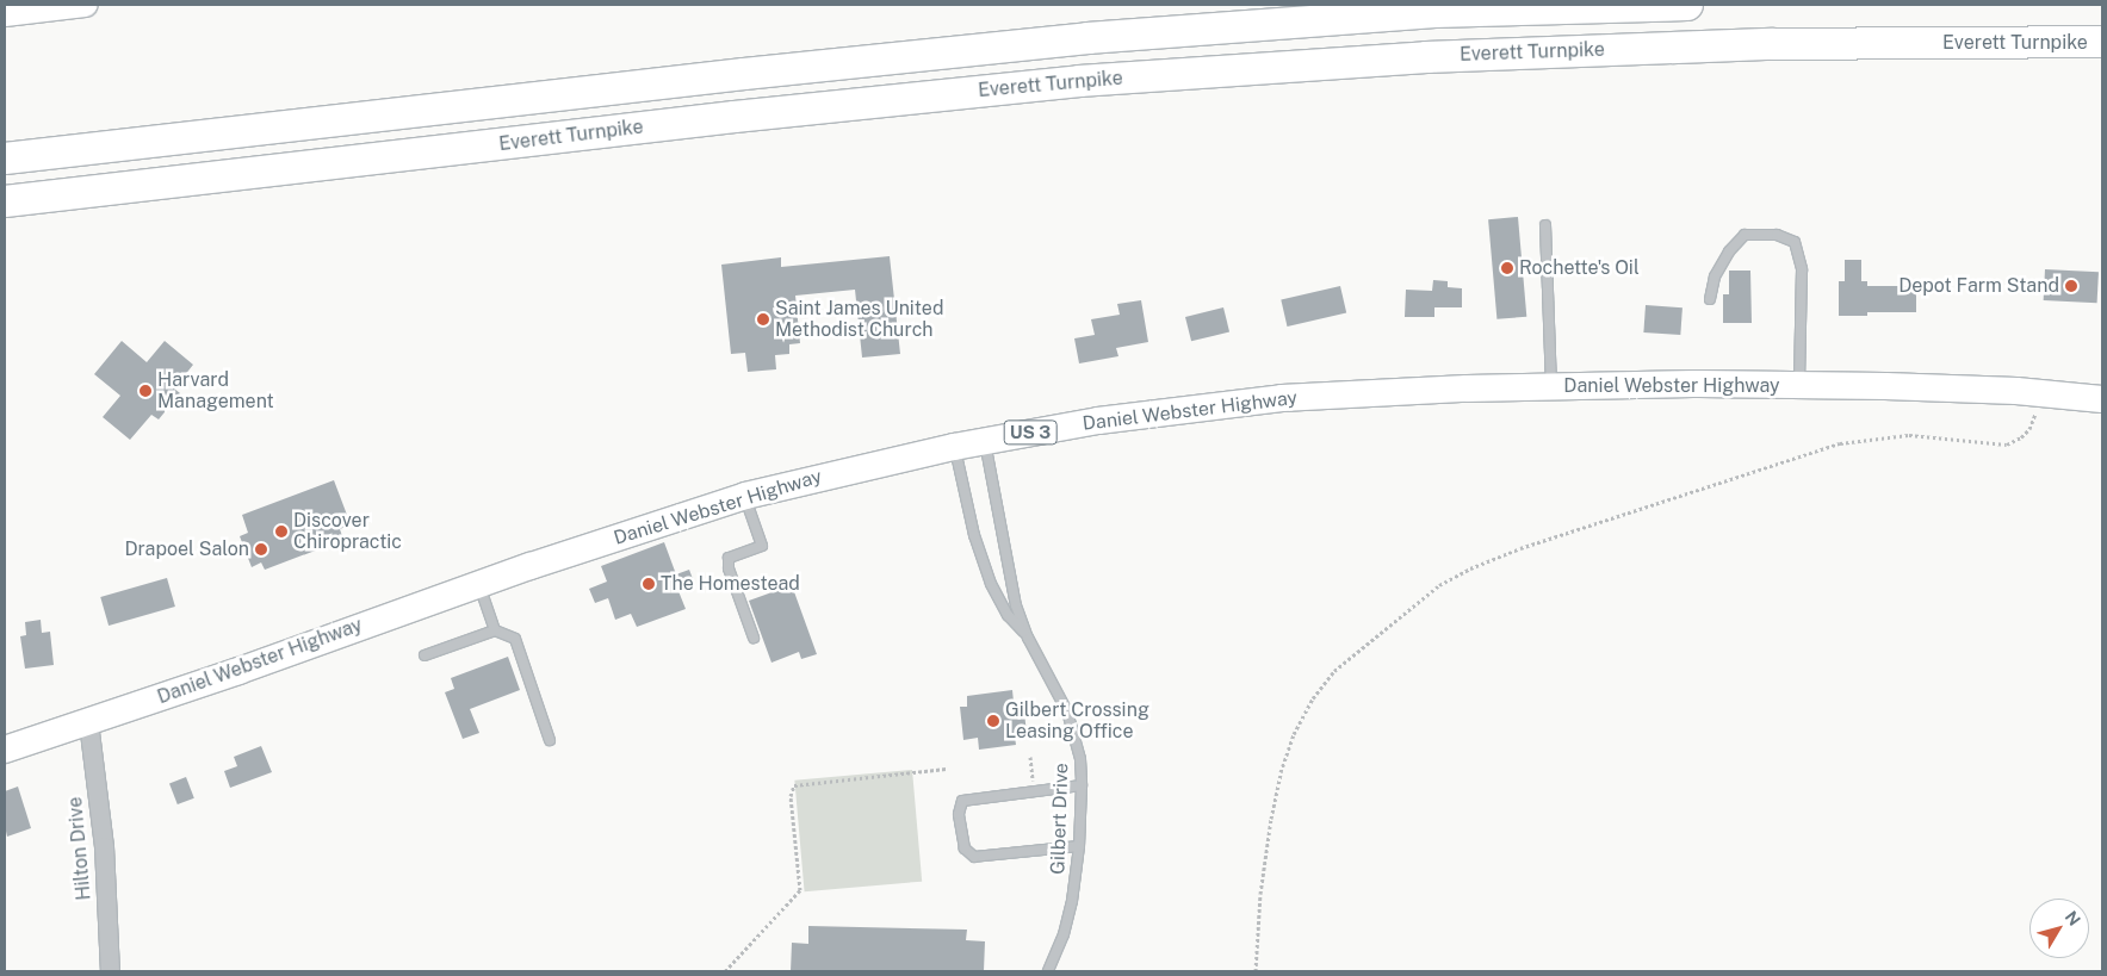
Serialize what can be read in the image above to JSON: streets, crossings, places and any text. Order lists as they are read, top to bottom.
{
  "streets": {
    "highway": ["Everett Turnpike"],
    "main road": ["Daniel Webster Highway", "US 3"],
    "street": ["Hilton Drive"],
    "lane": ["Gilbert Drive"]
  },
  "crossings": [
    ["Daniel Webster Highway", "Gilbert Drive"],
    ["Daniel Webster Highway", "Hilton Drive"]
  ],
  "places": [
    "Rochette's Oil",
    "Depot Farm Stand",
    "Saint James United Methodist Church",
    "Harvard Management",
    "Discover Chiropractic",
    "Drapoel Salon",
    "The Homestead",
    "Gilbert Crossing Leasing Office"
  ],
  "north": "top right"
}
